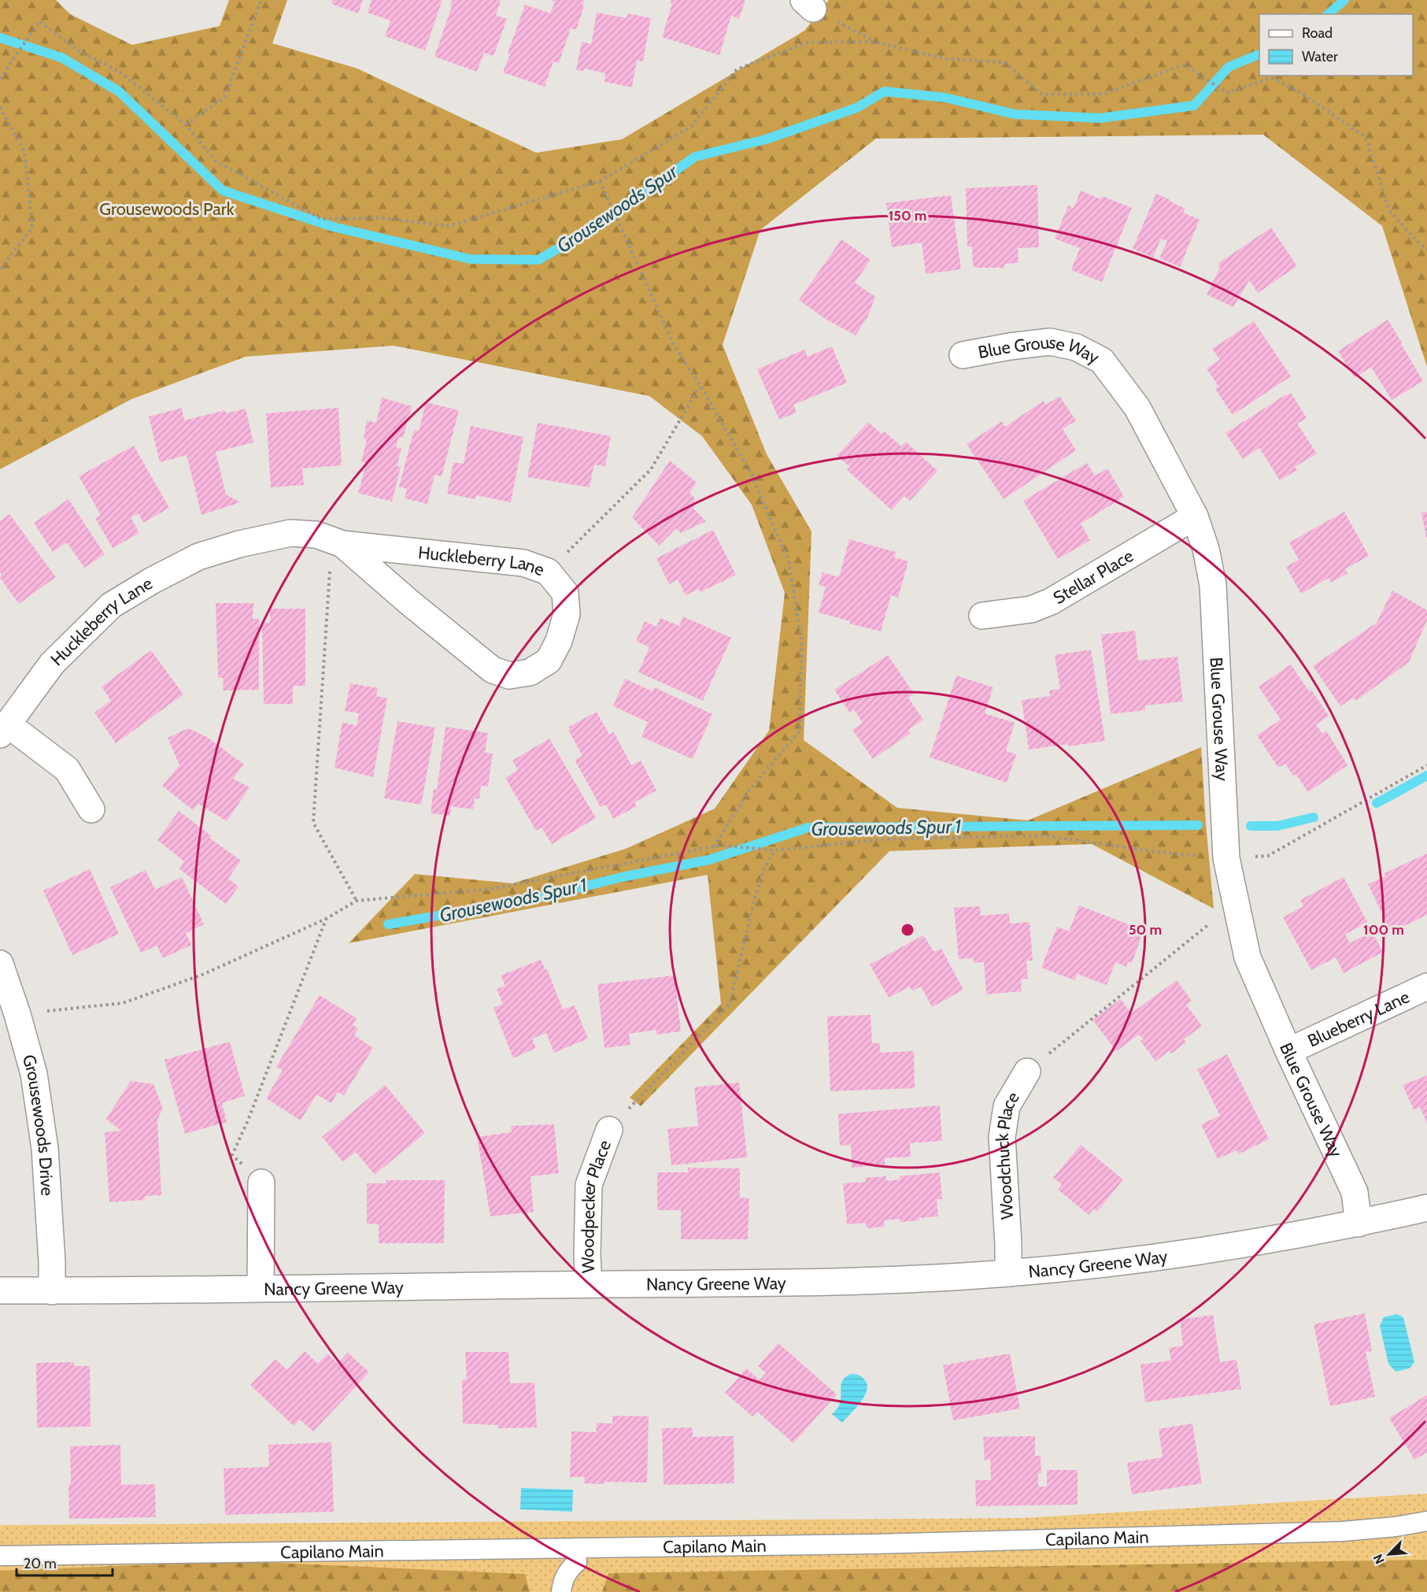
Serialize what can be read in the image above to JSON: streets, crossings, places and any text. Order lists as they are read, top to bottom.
{
  "streets": {
    "street": [
      "Blue Grouse Way",
      "Huckleberry Lane",
      "Stellar Place",
      "Blueberry Lane",
      "Grousewoods Drive",
      "Woodchuck Place",
      "Woodpecker Place",
      "Nancy Greene Way"
    ],
    "lane": ["Capilano Main"]
  },
  "crossings": [
    ["Blue Grouse Way", "Stellar Place"],
    ["Blue Grouse Way", "Blueberry Lane"],
    ["Blue Grouse Way", "Nancy Greene Way"],
    ["Grousewoods Drive", "Nancy Greene Way"],
    ["Woodchuck Place", "Nancy Greene Way"],
    ["Woodpecker Place", "Nancy Greene Way"]
  ],
  "water": ["Grousewoods Spur", "Grousewoods Spur 1"],
  "parks": ["Grousewoods Park"],
  "legend": ["Road", "Water"],
  "scale_bar": "20 m",
  "north": "bottom left",
  "rings": ["150 m", "50 m", "100 m"]
}
